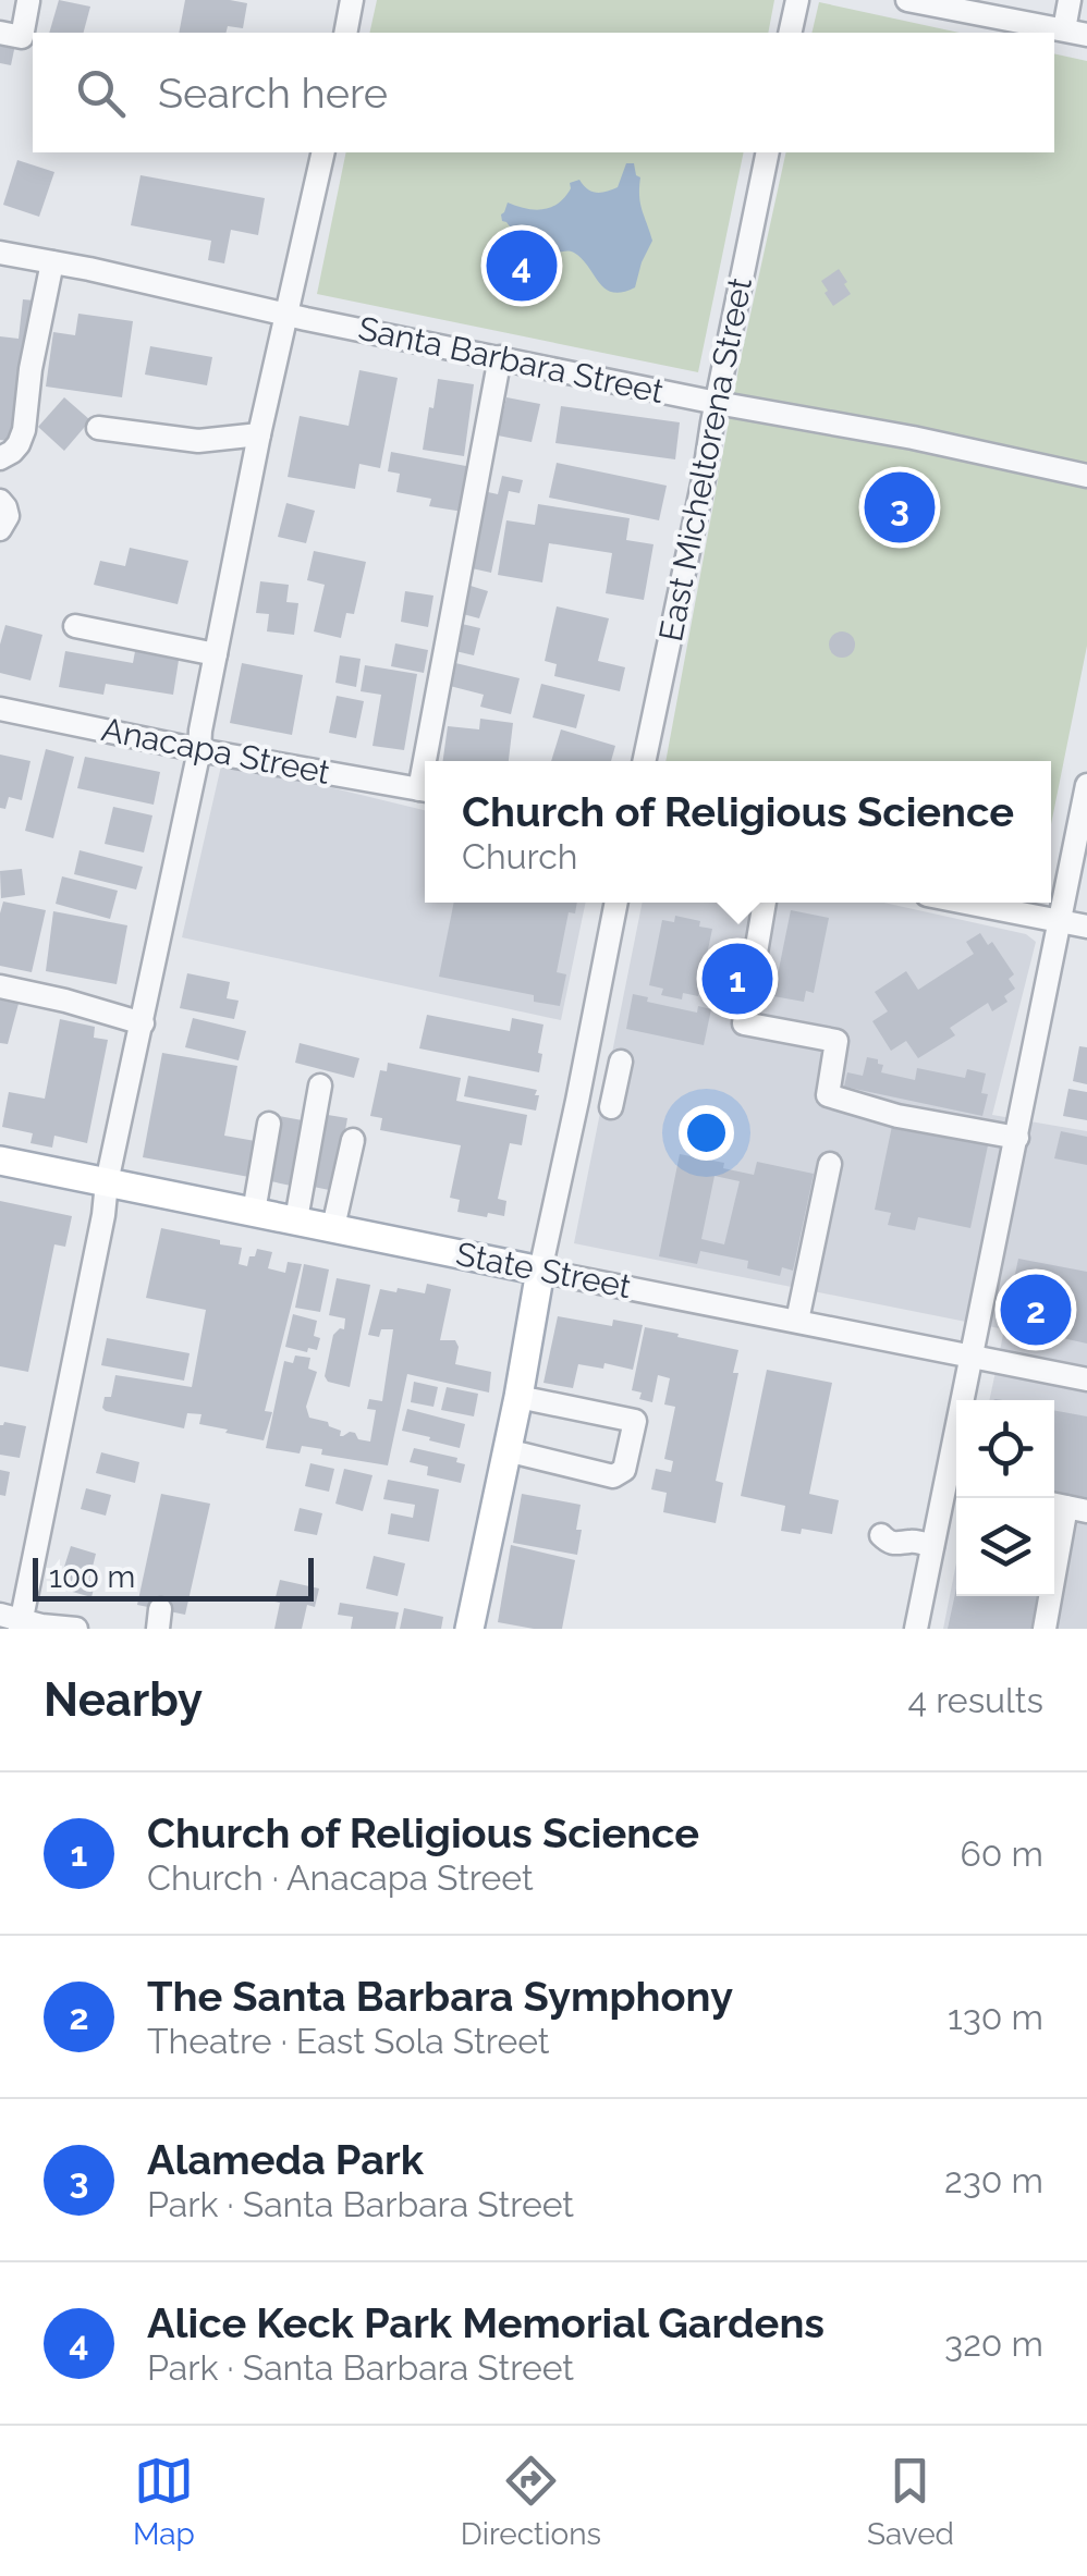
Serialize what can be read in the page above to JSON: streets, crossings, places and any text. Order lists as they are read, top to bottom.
{
  "streets": {
    "main road": ["State Street"],
    "street": ["Santa Barbara Street", "East Micheltorena Street", "Anacapa Street"]
  },
  "crossings": [
    ["Santa Barbara Street", "East Micheltorena Street"]
  ],
  "scale_bar": "100 m",
  "page": {
    "search": "Search here",
    "pins": [
      "4",
      "3",
      "1",
      "2"
    ],
    "popup": ["Church of Religious Science", "Church"],
    "scale": "100 m",
    "heading": ["Nearby", "4 results"],
    "list": [
      {
        "mark": "1",
        "name": "Church of Religious Science",
        "note": "Church · Anacapa Street",
        "value": "60 m"
      },
      {
        "mark": "2",
        "name": "The Santa Barbara Symphony",
        "note": "Theatre · East Sola Street",
        "value": "130 m"
      },
      {
        "mark": "3",
        "name": "Alameda Park",
        "note": "Park · Santa Barbara Street",
        "value": "230 m"
      },
      {
        "mark": "4",
        "name": "Alice Keck Park Memorial Gardens",
        "note": "Park · Santa Barbara Street",
        "value": "320 m"
      }
    ],
    "nav": ["Map", "Directions", "Saved"]
  }
}
